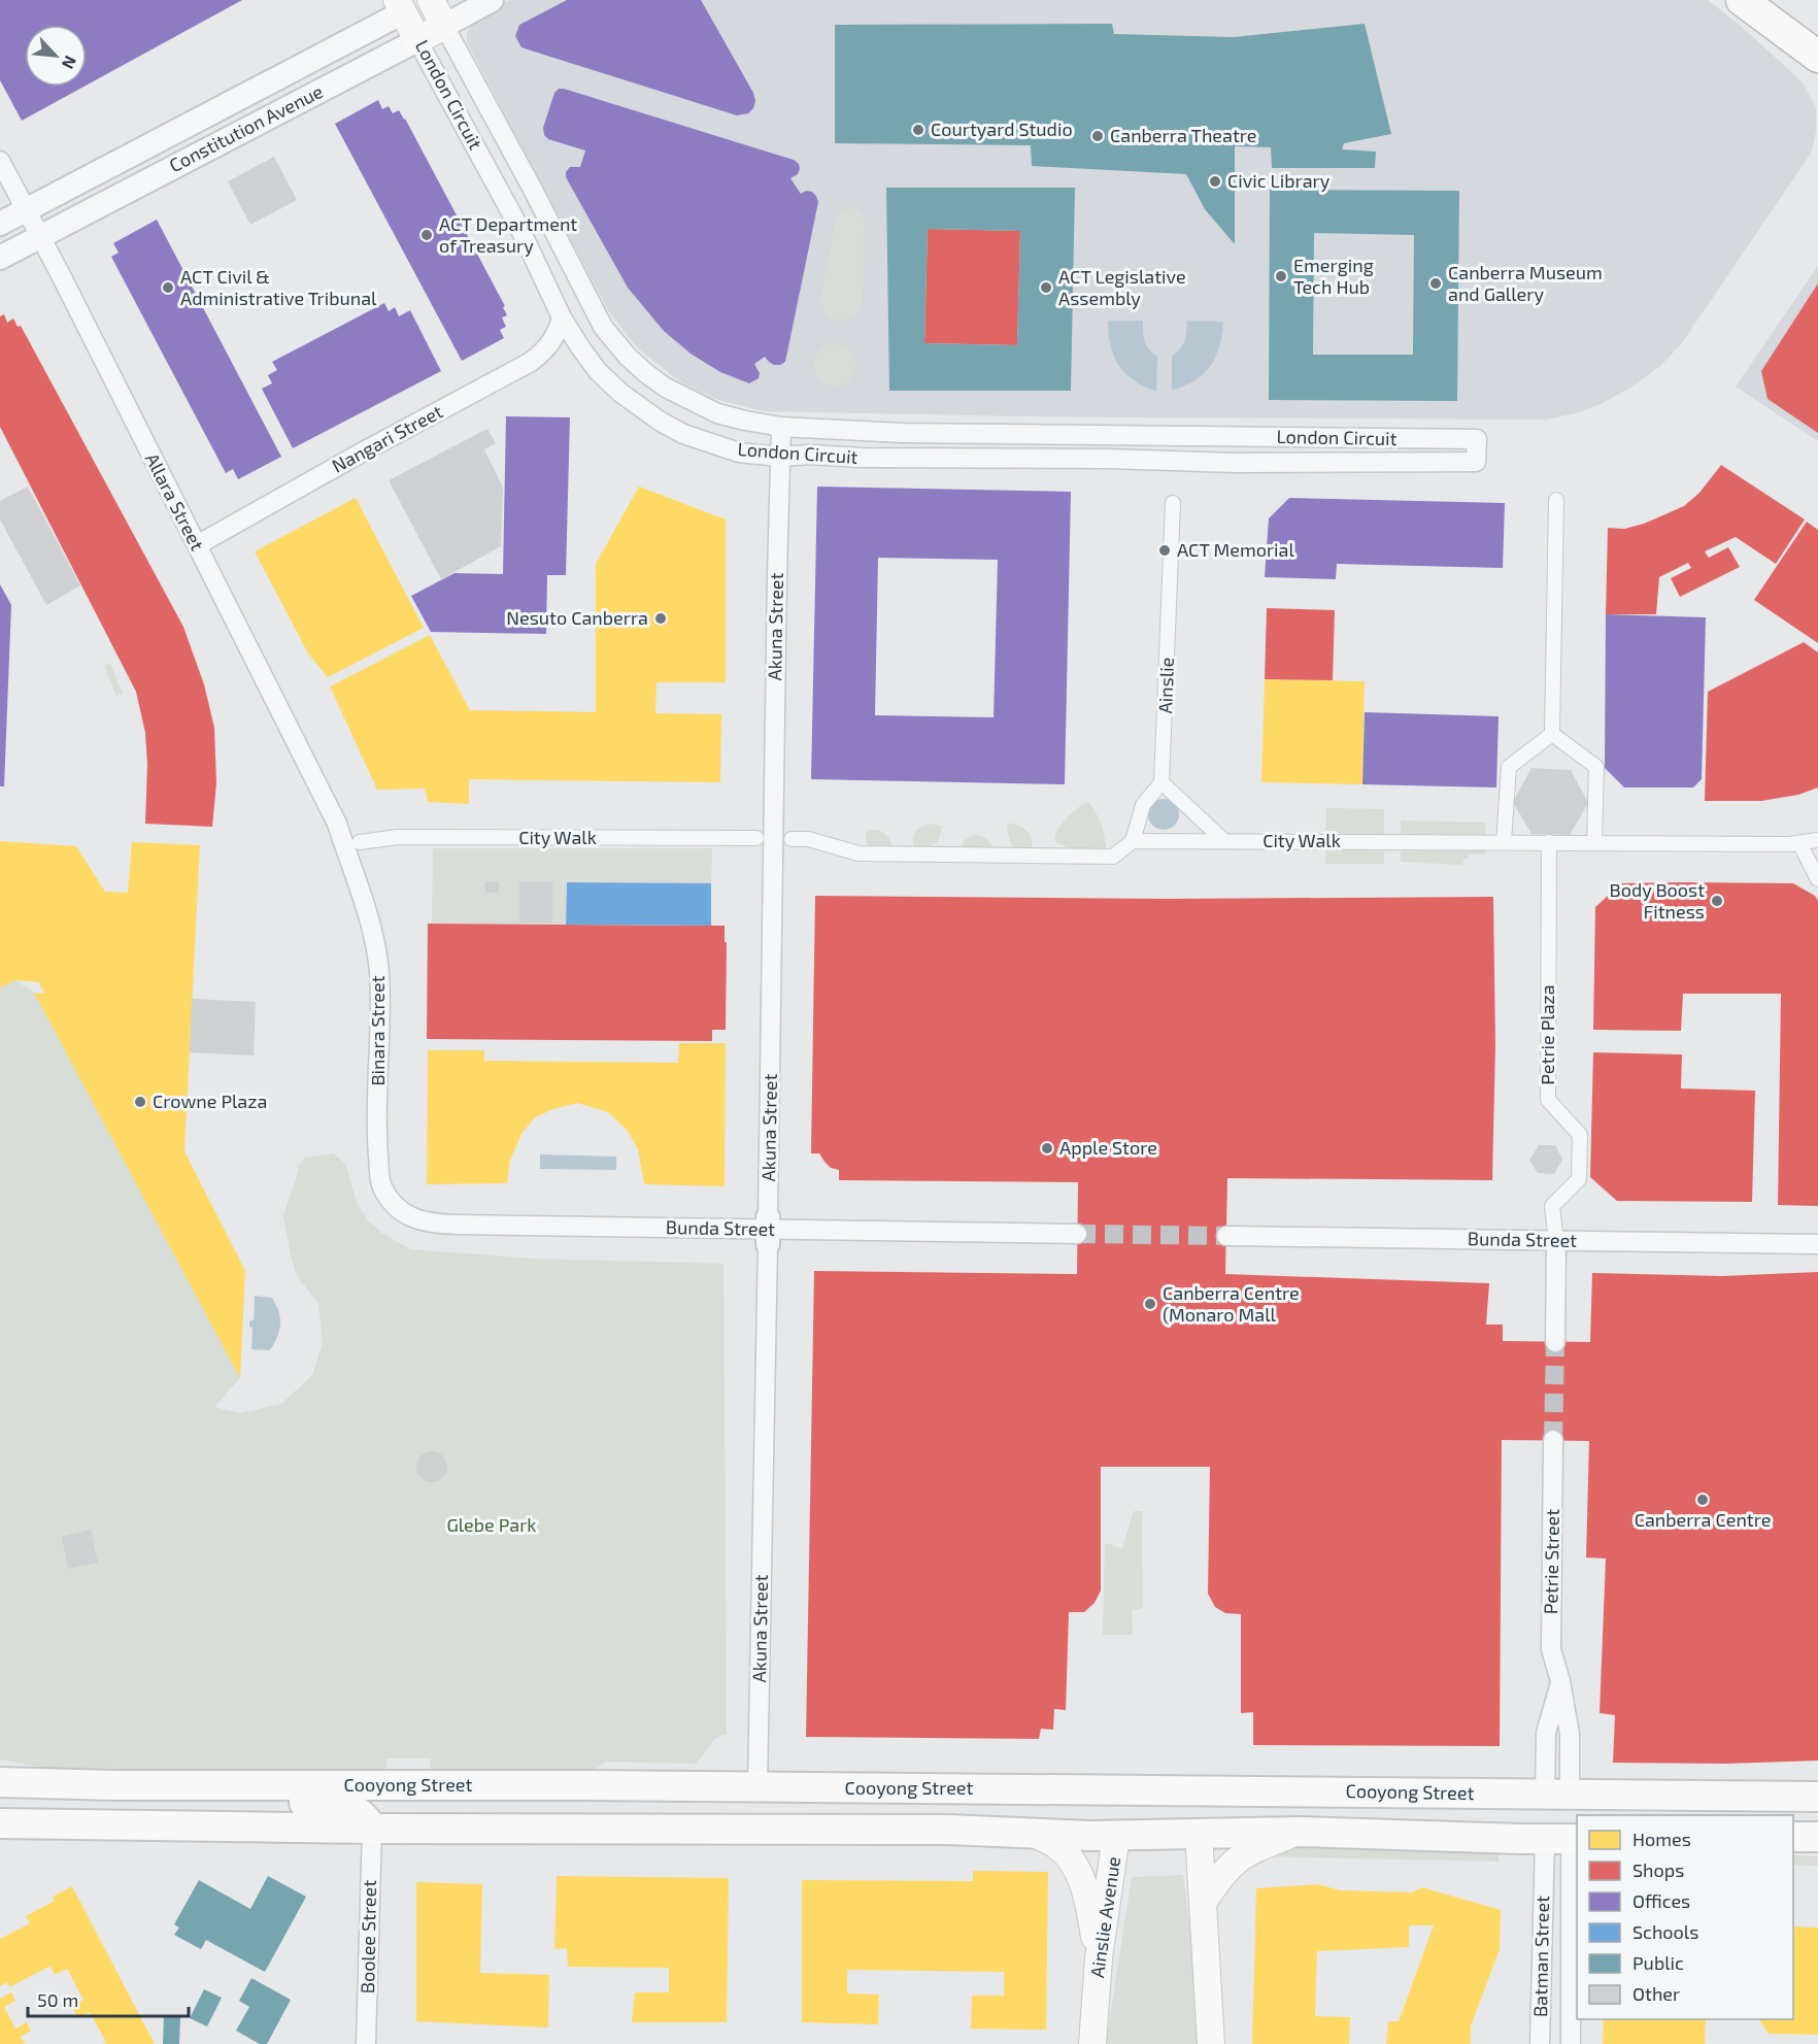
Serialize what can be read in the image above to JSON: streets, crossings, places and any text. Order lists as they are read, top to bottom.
{
  "streets": {
    "main road": [
      "London Circuit",
      "Constitution Avenue",
      "Akuna Street",
      "Petrie Street",
      "Cooyong Street",
      "Ainslie Avenue"
    ],
    "street": [
      "Nangari Street",
      "Allara Street",
      "Ainslie",
      "City Walk",
      "Binara Street",
      "Petrie Plaza",
      "Bunda Street",
      "Boolee Street",
      "Batman Street"
    ]
  },
  "crossings": [
    ["London Circuit", "Constitution Avenue"],
    ["London Circuit", "Nangari Street"],
    ["London Circuit", "Akuna Street"],
    ["Constitution Avenue", "Allara Street"],
    ["Nangari Street", "Allara Street"],
    ["Allara Street", "City Walk"],
    ["Allara Street", "Binara Street"],
    ["Akuna Street", "Bunda Street"],
    ["Akuna Street", "Cooyong Street"],
    ["City Walk", "Binara Street"],
    ["City Walk", "Petrie Plaza"],
    ["Binara Street", "Bunda Street"],
    ["Petrie Plaza", "Bunda Street"],
    ["Petrie Street", "Cooyong Street"],
    ["Petrie Street", "Batman Street"],
    ["Cooyong Street", "Ainslie Avenue"]
  ],
  "parks": ["Glebe Park"],
  "places": [
    "Courtyard Studio",
    "Canberra Theatre",
    "Civic Library",
    "ACT Department of Treasury",
    "Emerging Tech Hub",
    "Canberra Museum and Gallery",
    "ACT Civil & Administrative Tribunal",
    "ACT Legislative Assembly",
    "ACT Memorial",
    "Nesuto Canberra",
    "Body Boost Fitness",
    "Crowne Plaza",
    "Apple Store",
    "Canberra Centre (Monaro Mall",
    "Canberra Centre"
  ],
  "legend": [
    "Homes",
    "Shops",
    "Offices",
    "Schools",
    "Public",
    "Other"
  ],
  "scale_bar": "50 m",
  "north": "bottom right"
}
